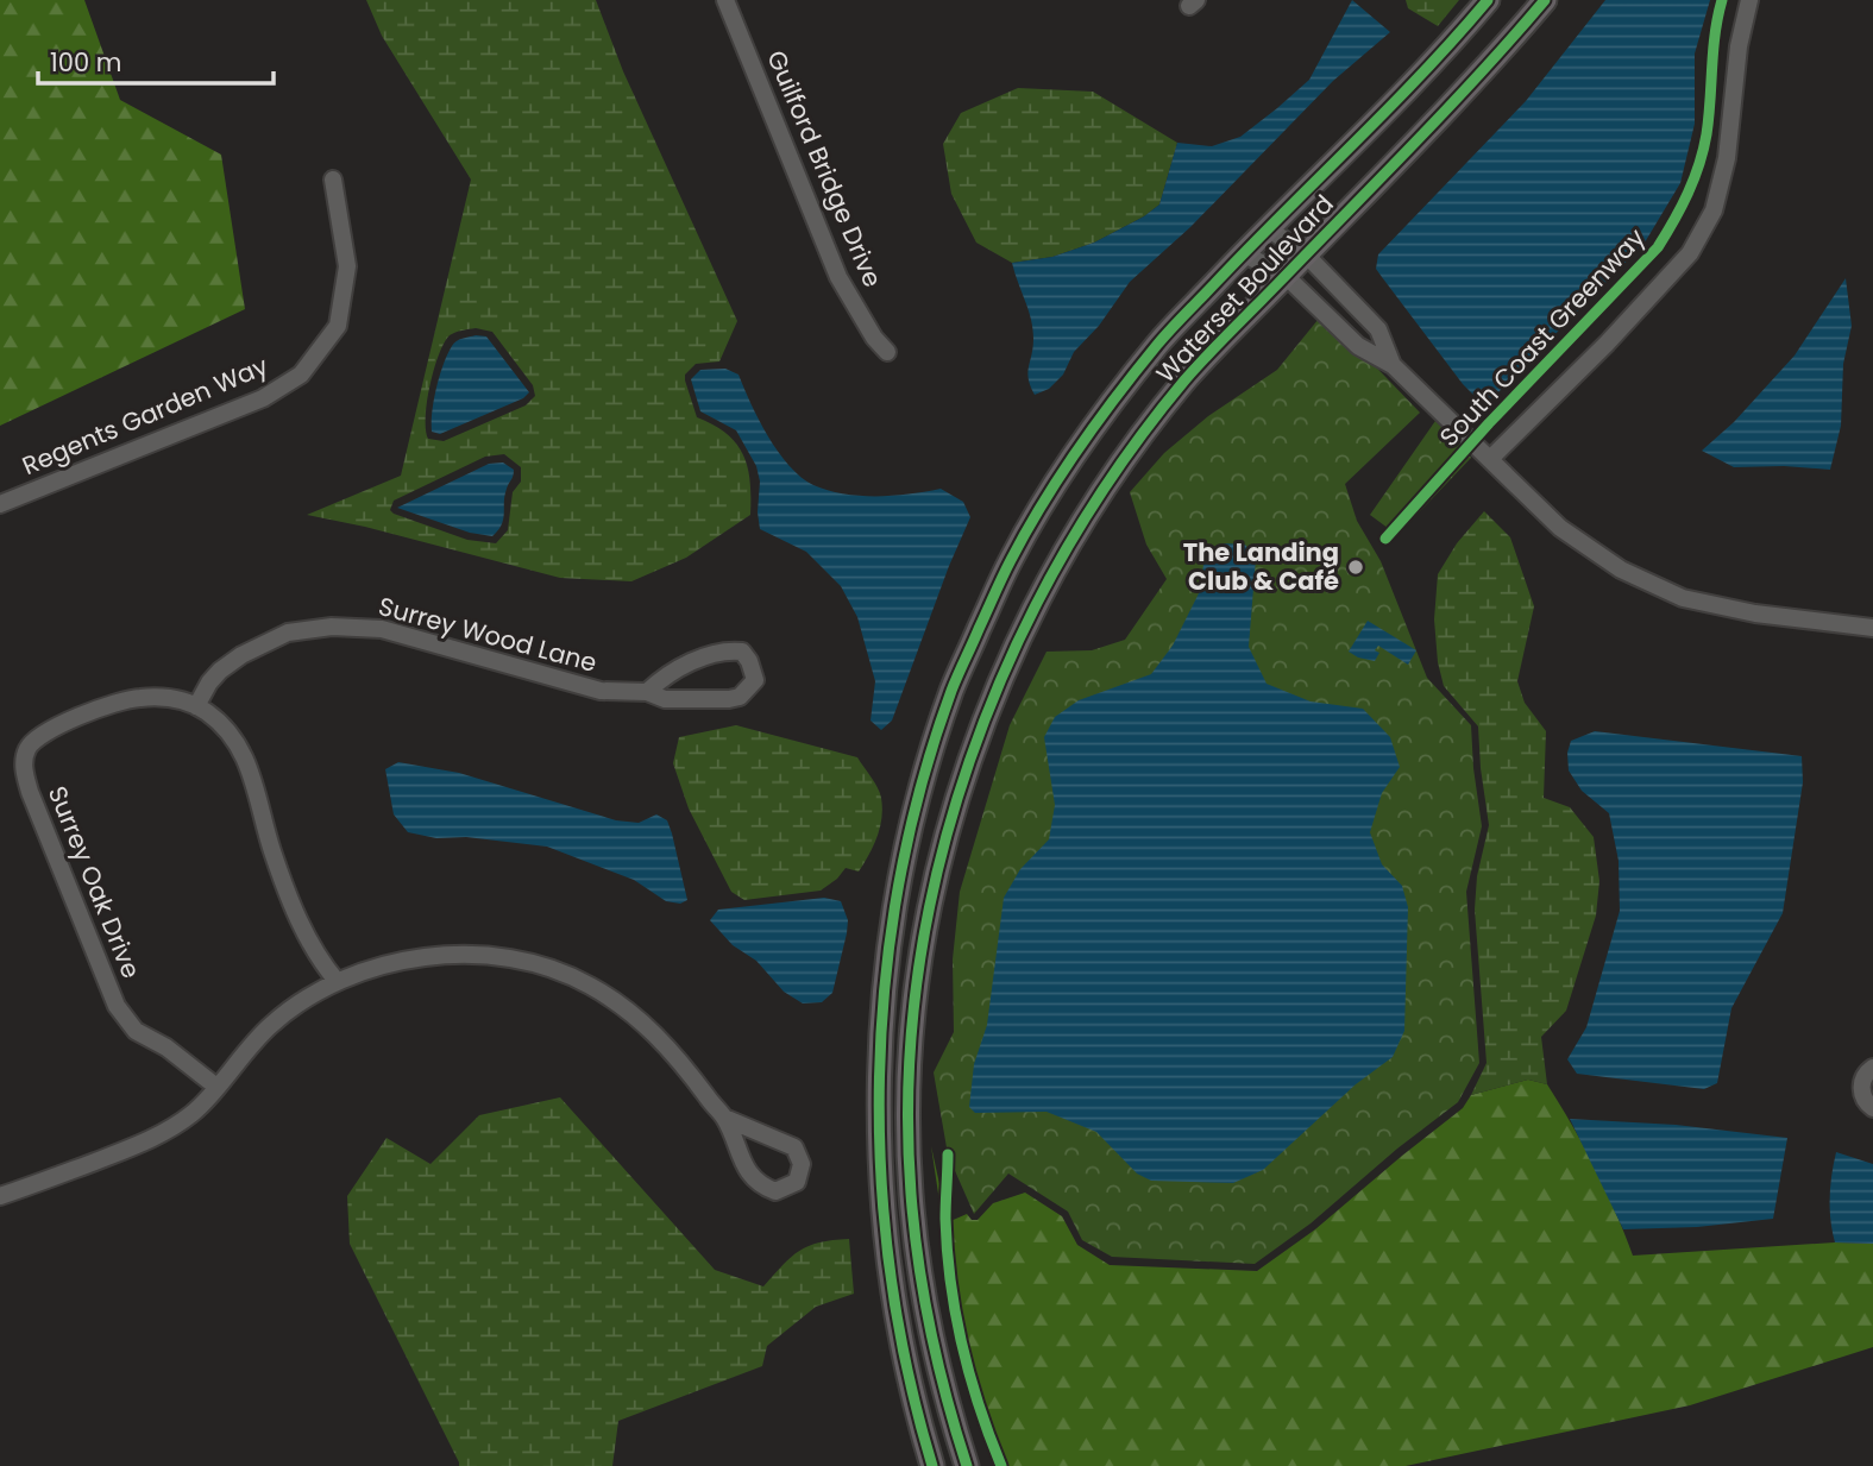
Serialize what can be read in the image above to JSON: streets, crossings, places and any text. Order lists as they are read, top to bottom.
{
  "streets": {
    "street": [
      "Guilford Bridge Drive",
      "Waterset Boulevard",
      "Regents Garden Way",
      "Surrey Wood Lane",
      "Surrey Oak Drive"
    ],
    "cycle path": ["South Coast Greenway"]
  },
  "crossings": [
    ["Surrey Wood Lane", "Surrey Oak Drive"]
  ],
  "places": ["The Landing Club & Café"],
  "scale_bar": "100 m"
}
